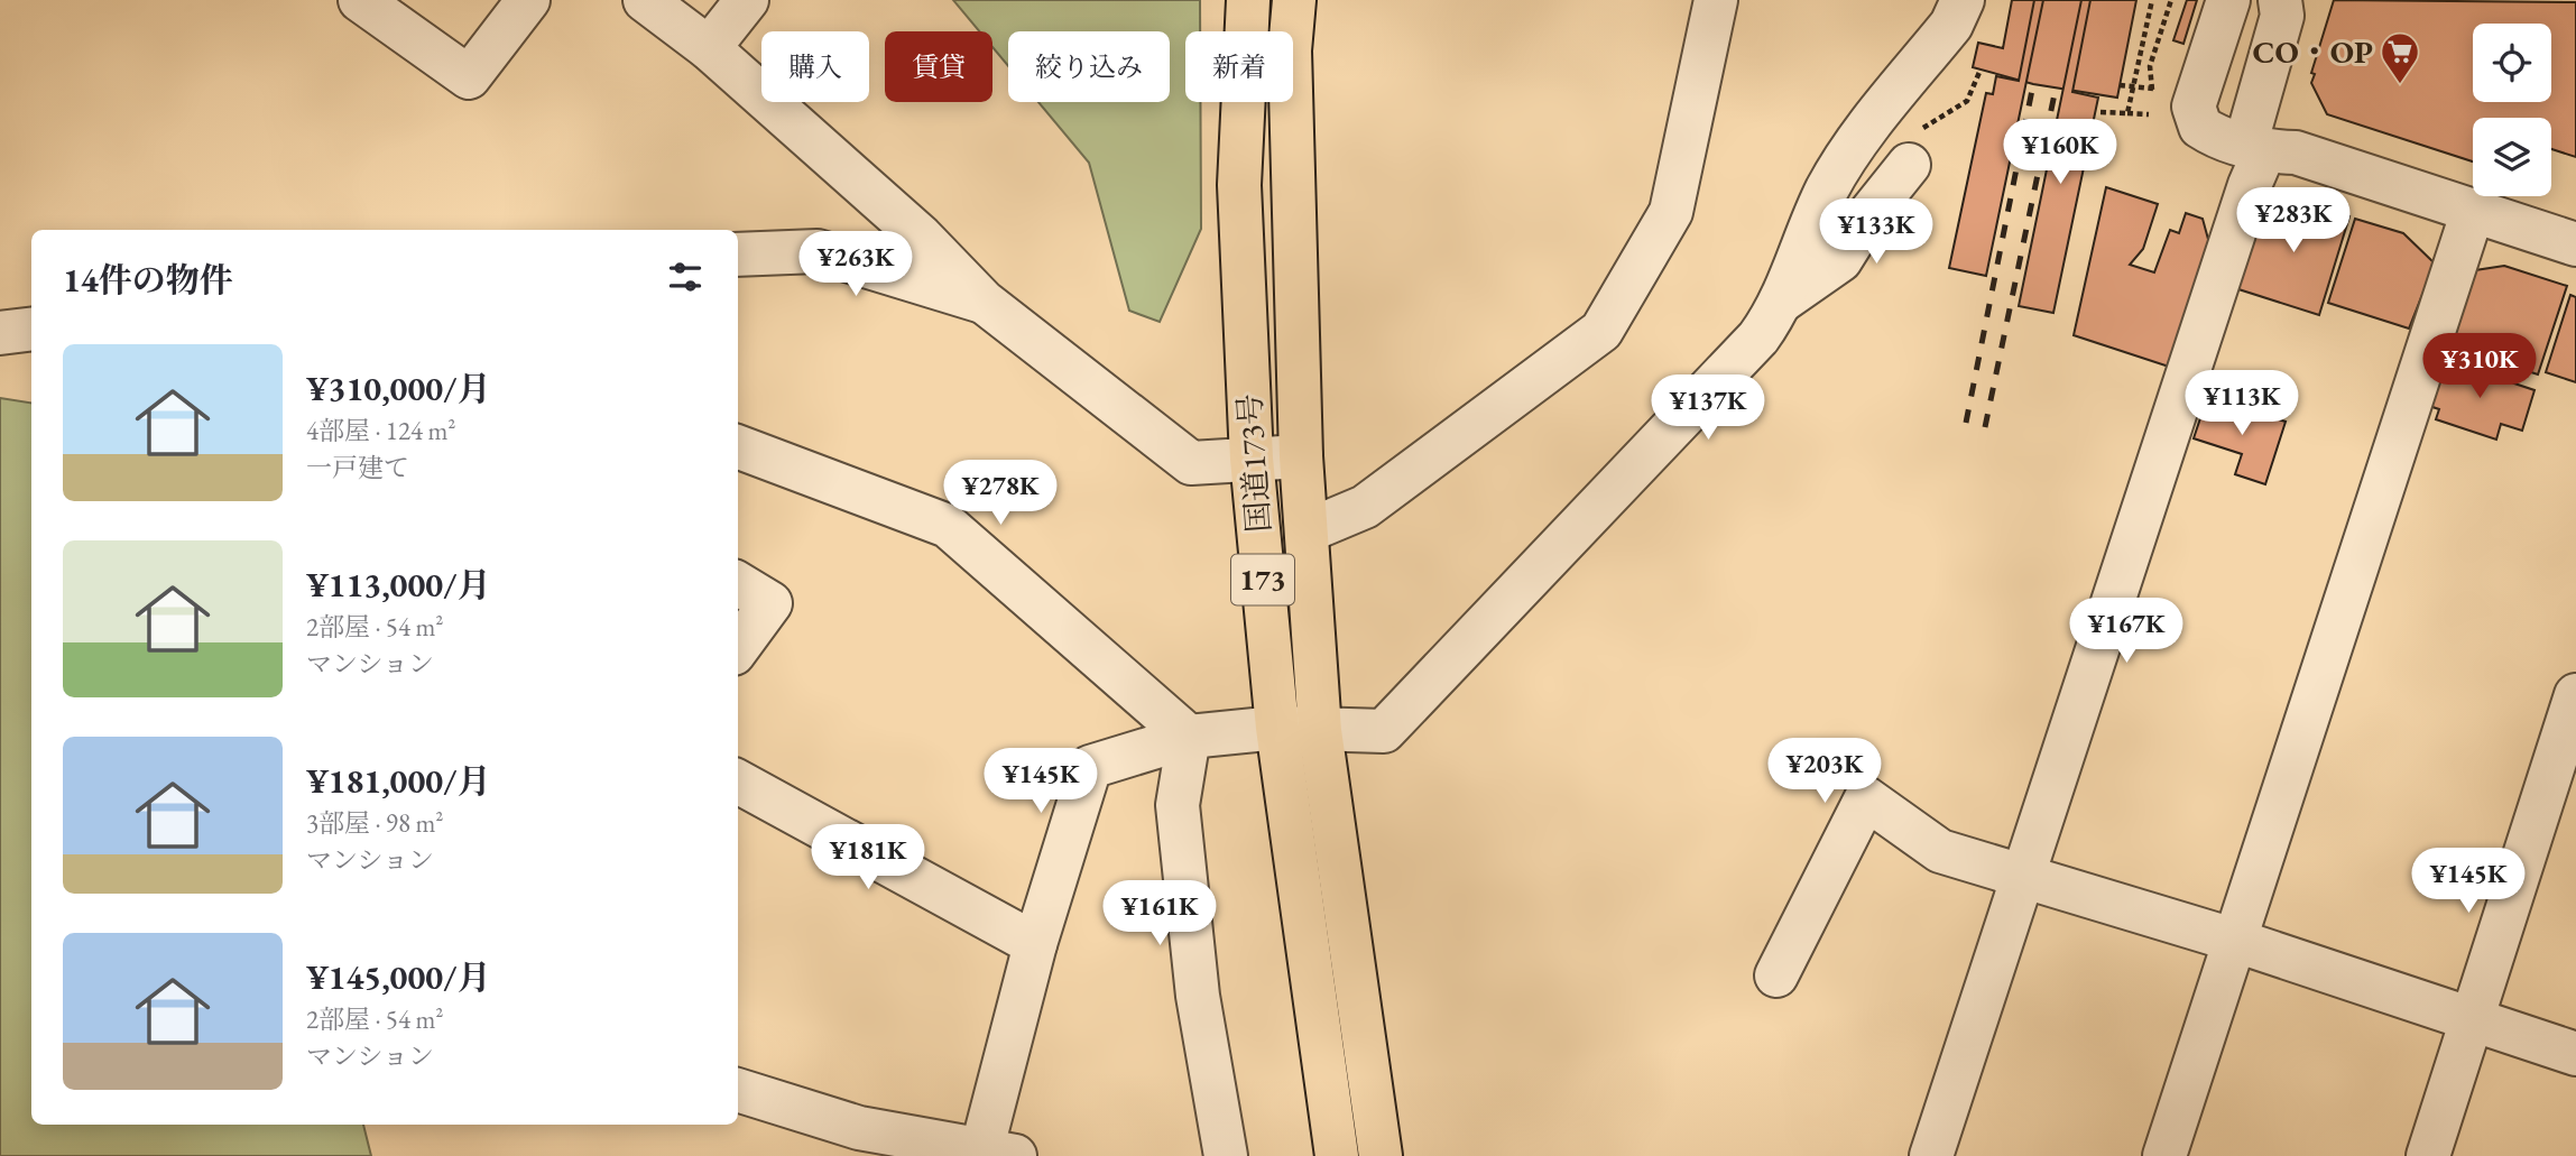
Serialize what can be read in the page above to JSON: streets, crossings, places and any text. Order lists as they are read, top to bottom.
{
  "streets": {
    "highway": ["国道173号", "173"]
  },
  "places": {
    "supermarket": ["CO・OP"]
  },
  "page": {
    "chip": [
      "購入",
      "賃貸",
      "絞り込み",
      "新着"
    ],
    "price": [
      "¥160K",
      "¥283K",
      "¥133K",
      "¥263K",
      "¥310K",
      "¥113K",
      "¥137K",
      "¥278K",
      "¥167K",
      "¥203K",
      "¥145K",
      "¥181K",
      "¥145K",
      "¥161K"
    ],
    "heading": "14件の物件",
    "list": [
      {
        "name": "¥310,000/月",
        "note": "4部屋 · 124 m² · 一戸建て"
      },
      {
        "name": "¥113,000/月",
        "note": "2部屋 · 54 m² · マンション"
      },
      {
        "name": "¥181,000/月",
        "note": "3部屋 · 98 m² · マンション"
      },
      {
        "name": "¥145,000/月",
        "note": "2部屋 · 54 m² · マンション"
      }
    ]
  }
}
